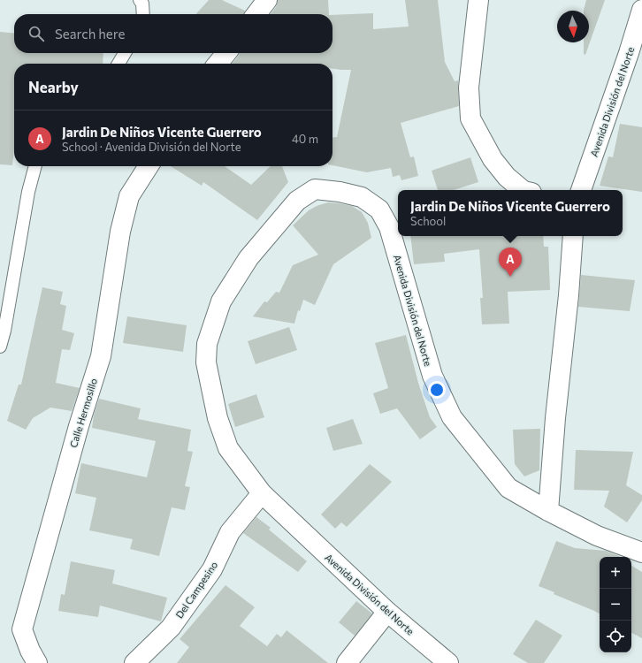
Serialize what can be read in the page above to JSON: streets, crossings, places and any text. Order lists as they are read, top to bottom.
{
  "streets": {
    "street": ["Avenida División del Norte", "Calle Hermosillo", "Del Campesino"]
  },
  "crossings": [
    ["Avenida División del Norte", "Del Campesino"]
  ],
  "north": "bottom",
  "page": {
    "search": "Search here",
    "heading": "Nearby",
    "list": [
      {
        "mark": "A",
        "name": "Jardin De Niños Vicente Guerrero",
        "note": "School · Avenida División del Norte",
        "value": "40 m"
      }
    ],
    "popup": ["Jardin De Niños Vicente Guerrero", "School"],
    "pins": "A",
    "map_buttons": ["+", "−"]
  }
}
